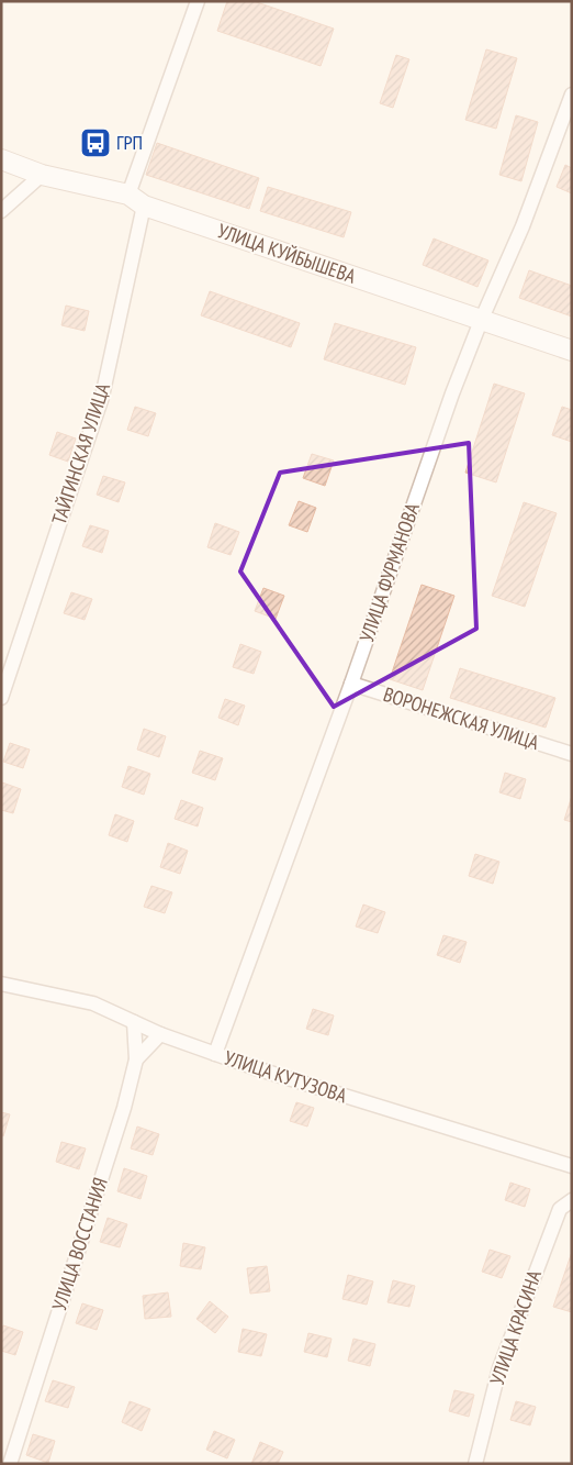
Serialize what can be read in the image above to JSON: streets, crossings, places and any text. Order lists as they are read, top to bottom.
{
  "streets": {
    "street": [
      "УЛИЦА КУЙБЫШЕВА",
      "ТАЙГИНСКАЯ УЛИЦА",
      "УЛИЦА ФУРМАНОВА",
      "ВОРОНЕЖСКАЯ УЛИЦА",
      "УЛИЦА КУТУЗОВА",
      "УЛИЦА ВОССТАНИЯ",
      "УЛИЦА КРАСИНА"
    ]
  },
  "crossings": [
    ["УЛИЦА КУЙБЫШЕВА", "ТАЙГИНСКАЯ УЛИЦА"],
    ["УЛИЦА КУЙБЫШЕВА", "УЛИЦА ФУРМАНОВА"],
    ["УЛИЦА ФУРМАНОВА", "ВОРОНЕЖСКАЯ УЛИЦА"],
    ["УЛИЦА ФУРМАНОВА", "УЛИЦА КУТУЗОВА"],
    ["УЛИЦА КУТУЗОВА", "УЛИЦА ВОССТАНИЯ"]
  ],
  "places": {
    "bus stop": ["ГРП"]
  }
}
